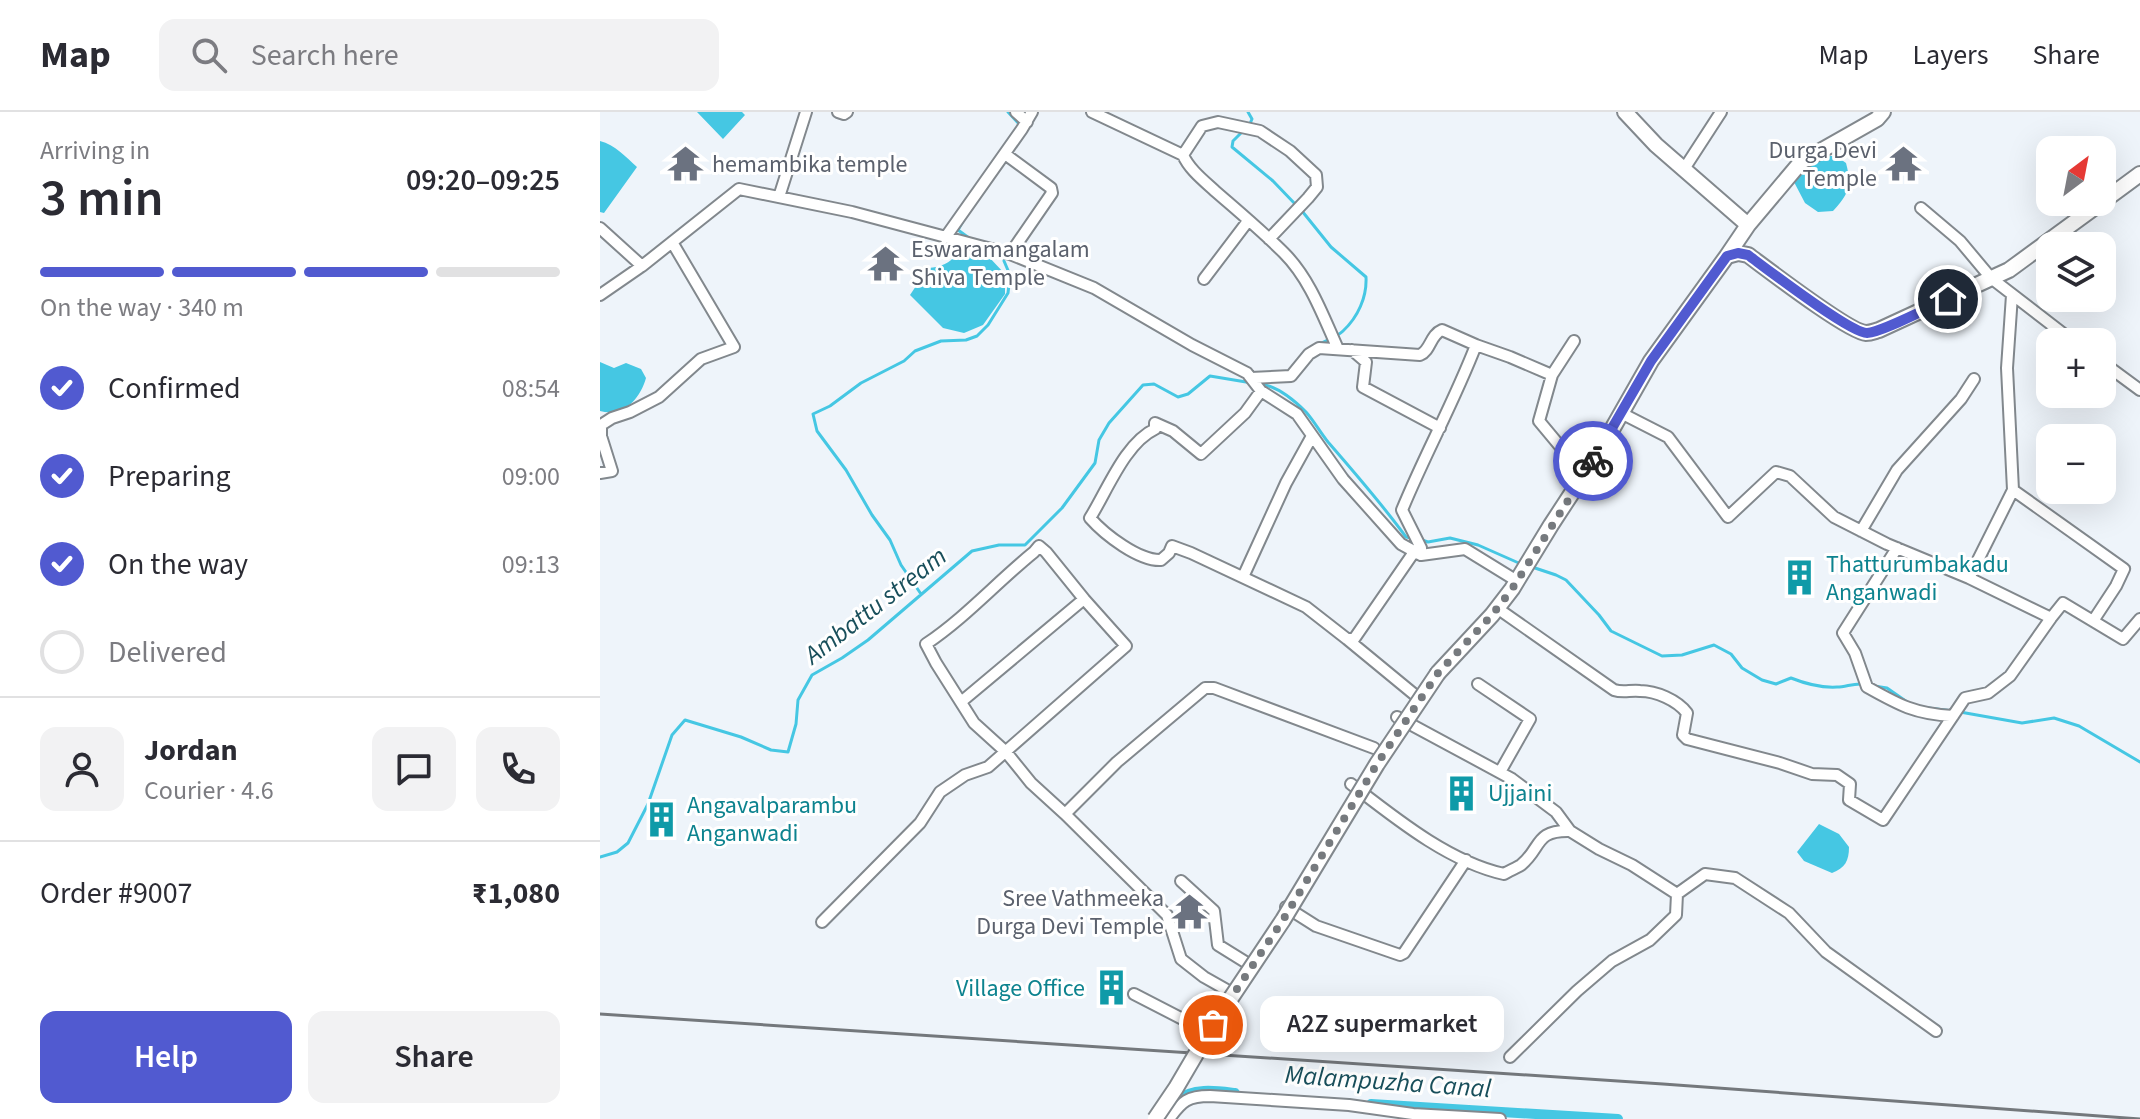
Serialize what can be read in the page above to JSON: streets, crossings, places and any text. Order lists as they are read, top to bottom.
{
  "water": ["Ambattu stream", "Malampuzha Canal"],
  "places": {
    "temple": [
      "hemambika temple",
      "Durga Devi Temple",
      "Eswaramangalam Shiva Temple",
      "Sree Vathmeeka Durga Devi Temple"
    ],
    "building": [
      "Thatturumbakadu Anganwadi",
      "Ujjaini",
      "Angavalparambu Anganwadi",
      "Village Office"
    ],
    "other": ["A2Z supermarket"]
  },
  "north": "top right",
  "page": {
    "header": "Map",
    "search": "Search here",
    "nav": ["Map", "Layers", "Share"],
    "heading": ["3 min", "Arriving in", "09:20–09:25"],
    "panel": [
      "Jordan",
      "Courier · 4.6",
      "Order #9007",
      "₹1,080"
    ],
    "map_buttons": ["+", "−"],
    "bar": "On the way · 340 m",
    "list": [
      ["Confirmed", "08:54"],
      ["Preparing", "09:00"],
      ["On the way", "09:13"],
      "Delivered"
    ],
    "buttons": ["Help", "Share"],
    "bubble": "A2Z supermarket"
  }
}
